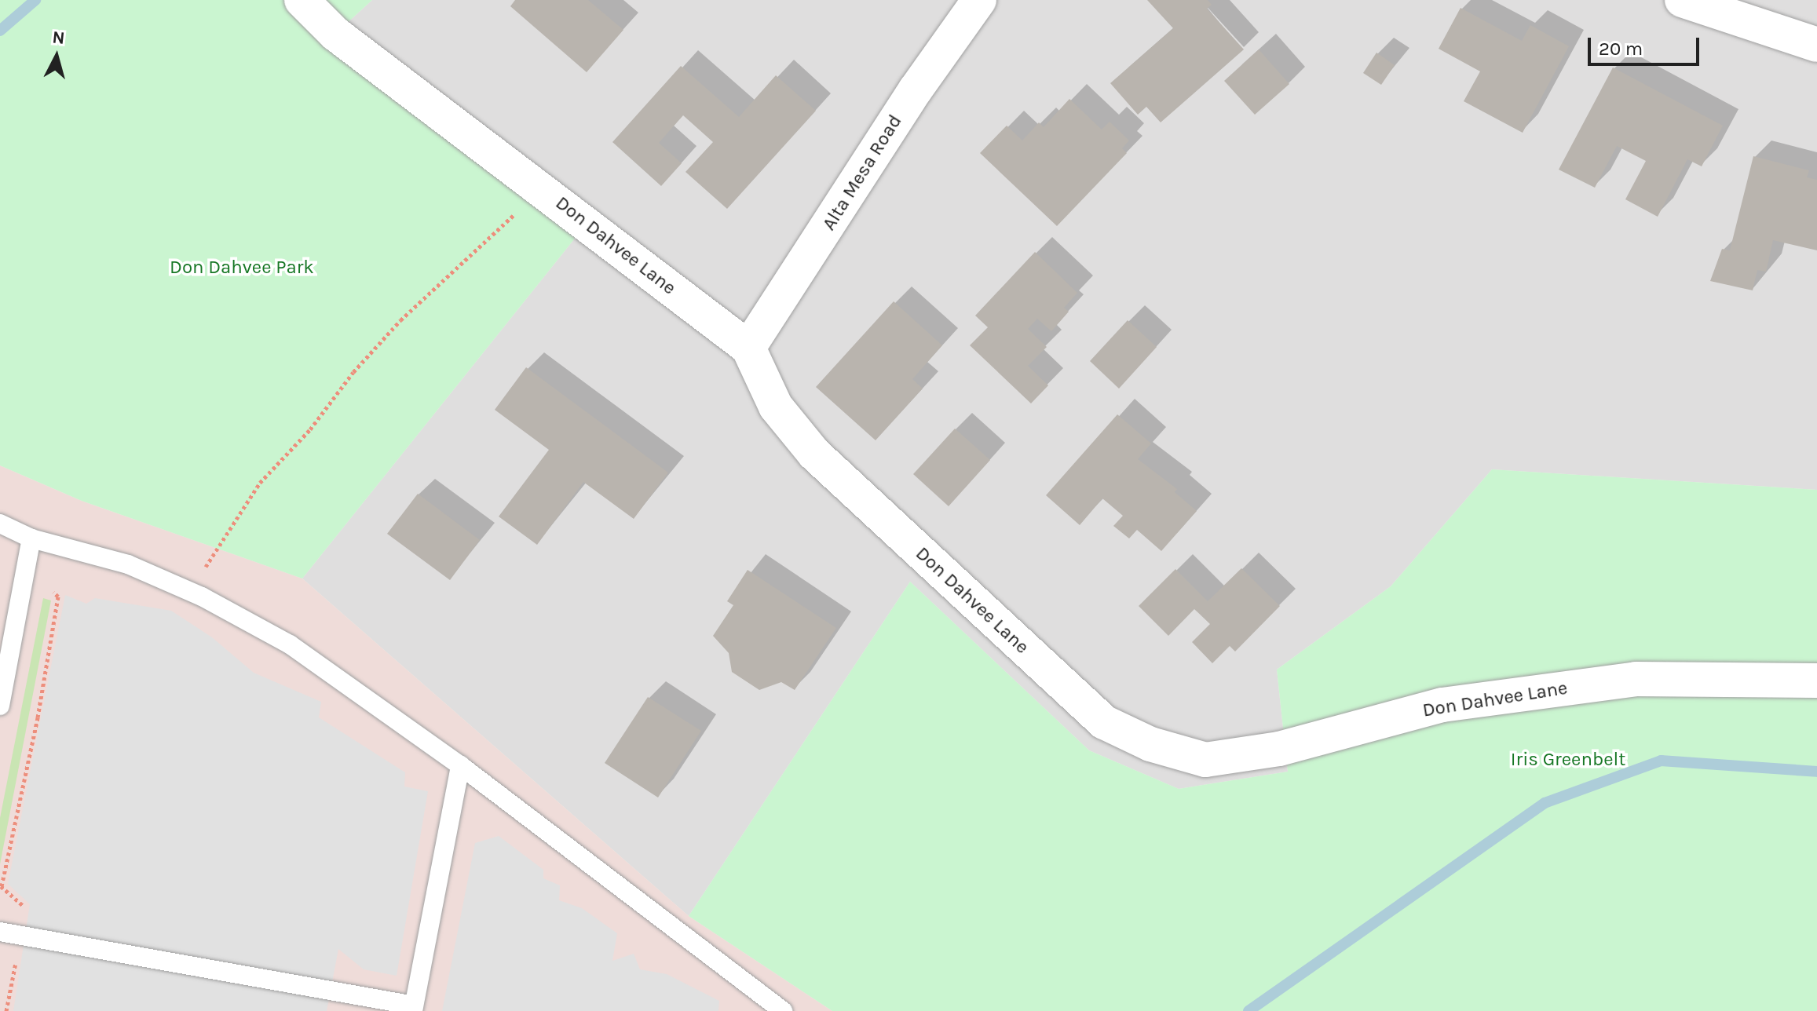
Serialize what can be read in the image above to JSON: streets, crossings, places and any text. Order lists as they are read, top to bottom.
{
  "streets": {
    "street": ["Alta Mesa Road", "Don Dahvee Lane"]
  },
  "crossings": [
    ["Alta Mesa Road", "Don Dahvee Lane"]
  ],
  "parks": ["Don Dahvee Park", "Iris Greenbelt"],
  "scale_bar": "20 m",
  "north": "top"
}
